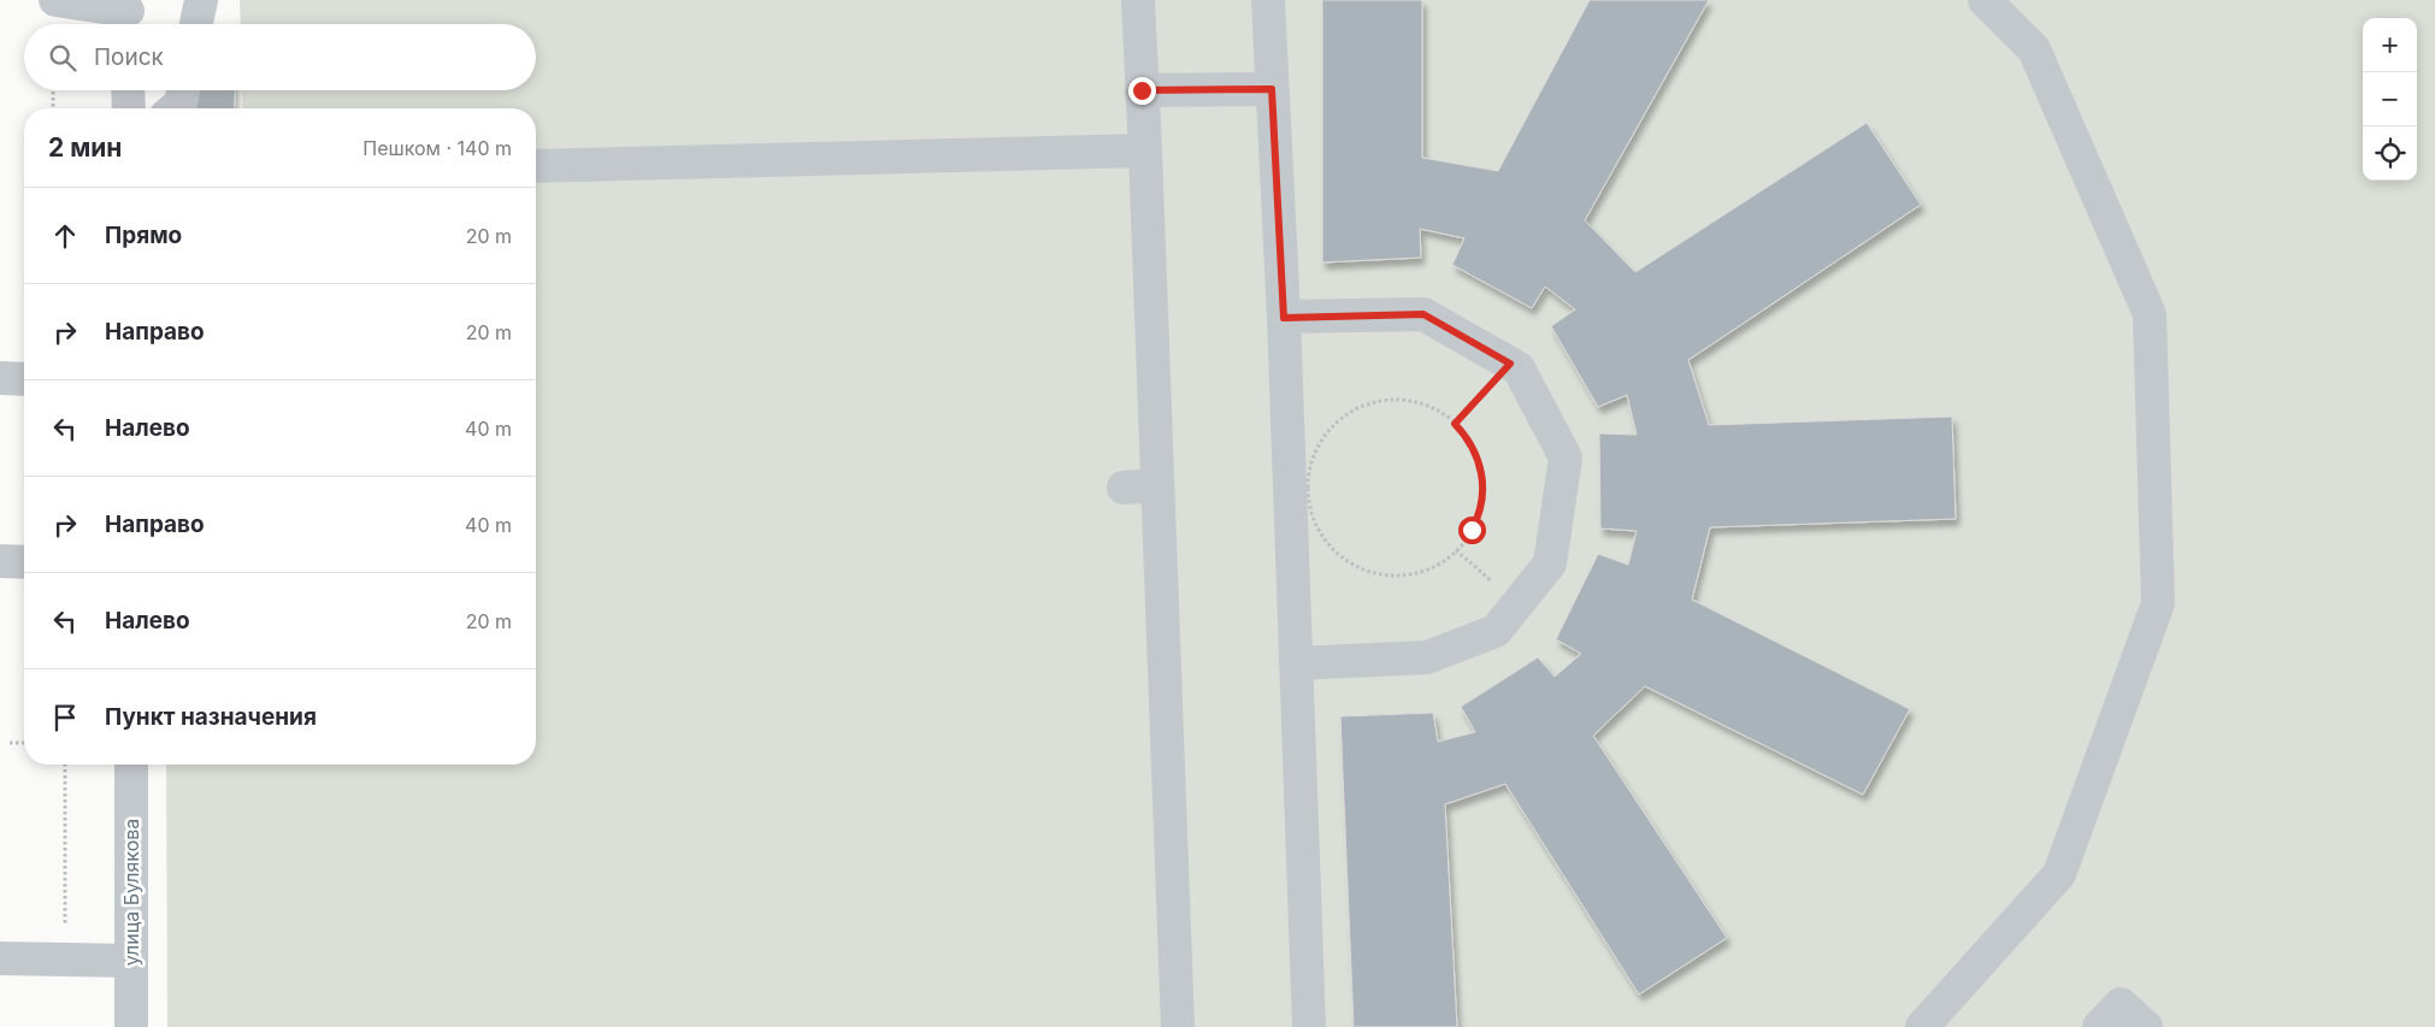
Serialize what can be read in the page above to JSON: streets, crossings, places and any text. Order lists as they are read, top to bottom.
{
  "streets": {
    "street": ["улица Булякова"]
  },
  "page": {
    "map_buttons": ["+", "−"],
    "search": "Поиск",
    "heading": ["2 мин", "Пешком · 140 m"],
    "list": [
      ["Прямо", "20 m"],
      ["Направо", "20 m"],
      ["Налево", "40 m"],
      ["Направо", "40 m"],
      ["Налево", "20 m"],
      "Пункт назначения"
    ]
  }
}
